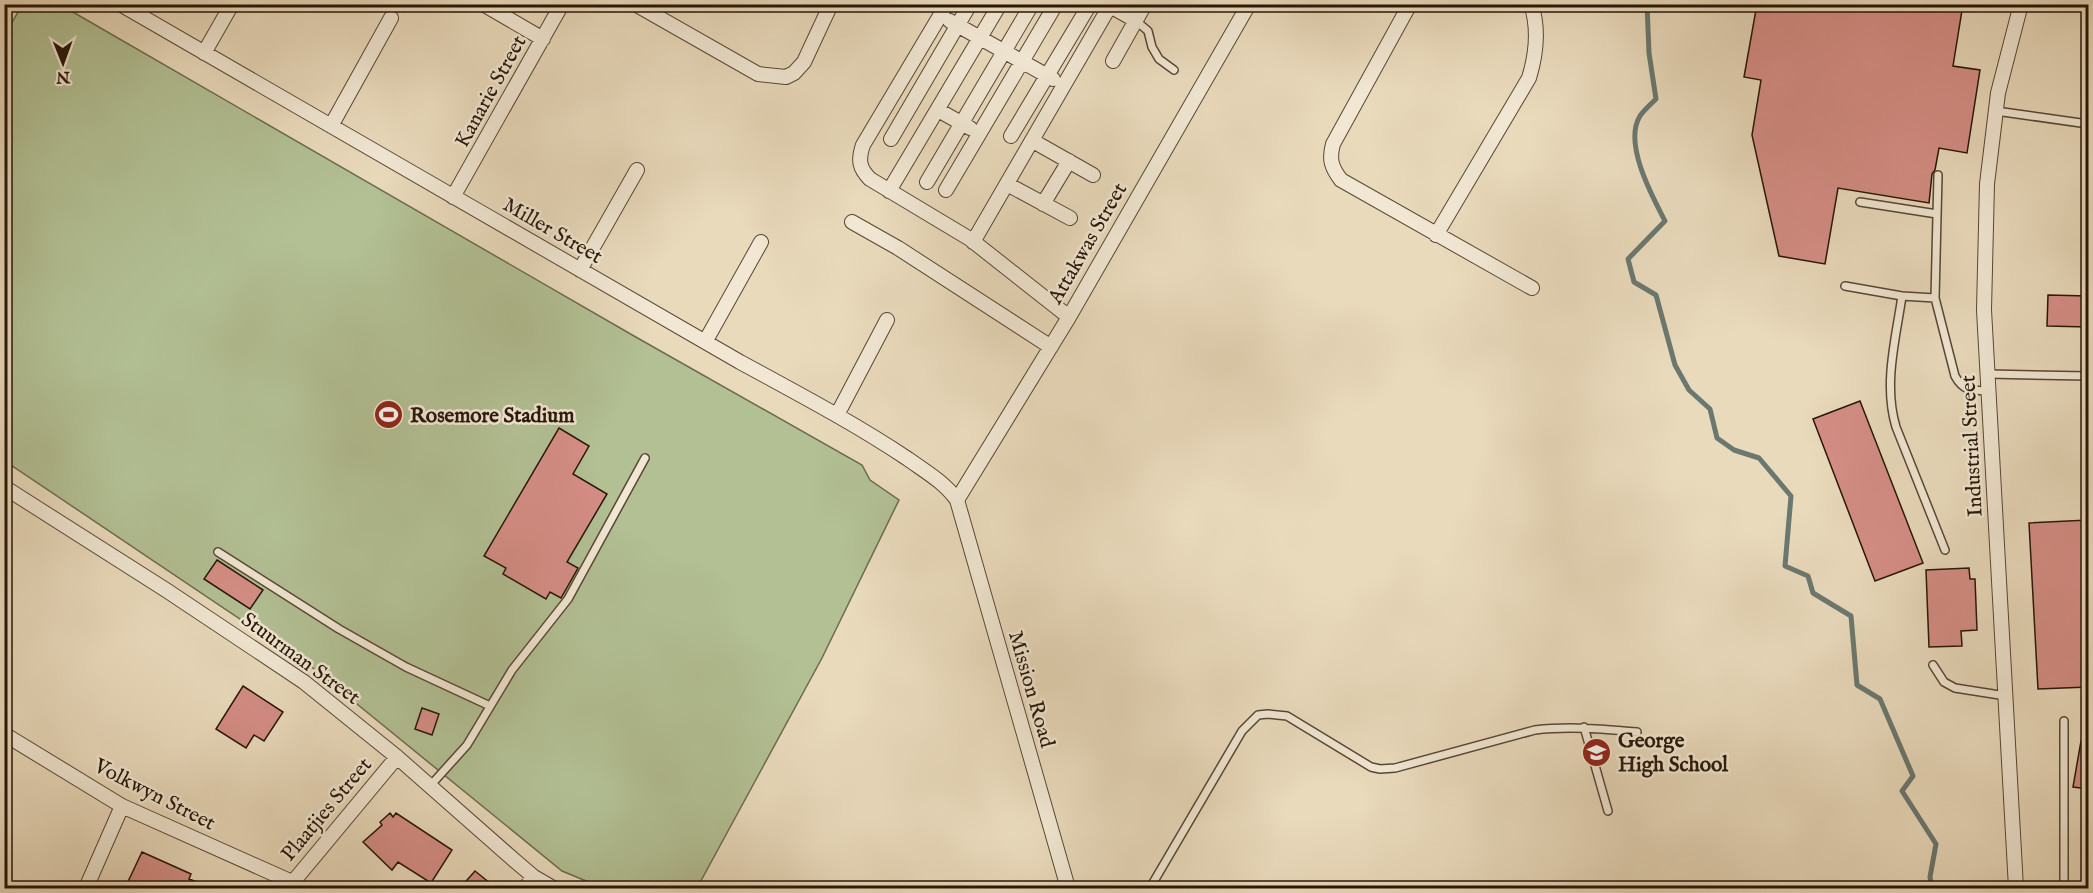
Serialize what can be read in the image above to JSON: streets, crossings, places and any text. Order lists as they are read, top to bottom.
{
  "streets": {
    "street": [
      "Kanarie Street",
      "Miller Street",
      "Attakwas Street",
      "Industrial Street",
      "Stuurman Street",
      "Mission Road",
      "Volkwyn Street",
      "Plaatjies Street"
    ]
  },
  "crossings": [
    ["Kanarie Street", "Miller Street"],
    ["Miller Street", "Attakwas Street"],
    ["Miller Street", "Mission Road"],
    ["Attakwas Street", "Mission Road"],
    ["Stuurman Street", "Plaatjies Street"],
    ["Volkwyn Street", "Plaatjies Street"]
  ],
  "places": {
    "sports": ["Rosemore Stadium"],
    "school or university": ["George High School"]
  },
  "north": "bottom"
}
